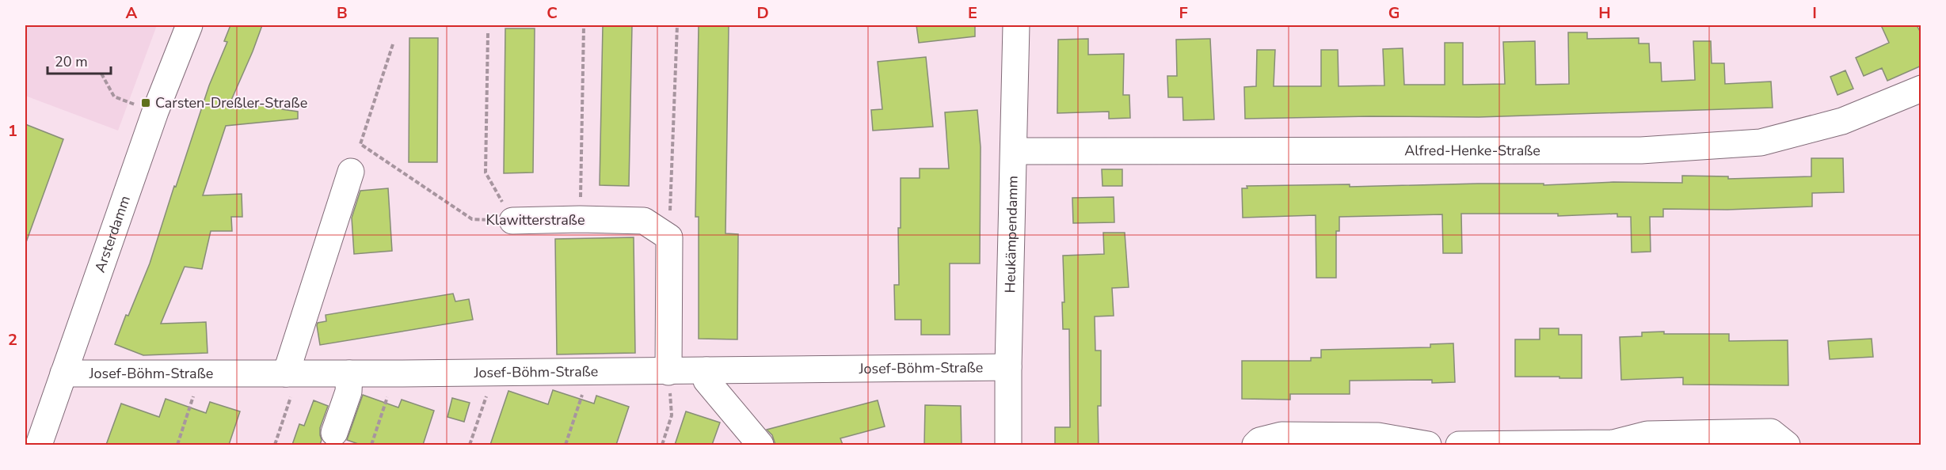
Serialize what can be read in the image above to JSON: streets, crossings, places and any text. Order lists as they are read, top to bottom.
{
  "streets": {
    "street": [
      "Alfred-Henke-Straße",
      "Klawitterstraße",
      "Arsterdamm",
      "Heukämpendamm",
      "Josef-Böhm-Straße"
    ]
  },
  "crossings": [
    ["Alfred-Henke-Straße", "Heukämpendamm"],
    ["Arsterdamm", "Josef-Böhm-Straße"],
    ["Heukämpendamm", "Josef-Böhm-Straße"]
  ],
  "places": {
    "transit": ["Carsten-Dreßler-Straße"]
  },
  "scale_bar": "20 m",
  "grid": {
    "columns": [
      "A",
      "B",
      "C",
      "D",
      "E",
      "F",
      "G",
      "H",
      "I"
    ],
    "rows": ["1", "2"]
  }
}
